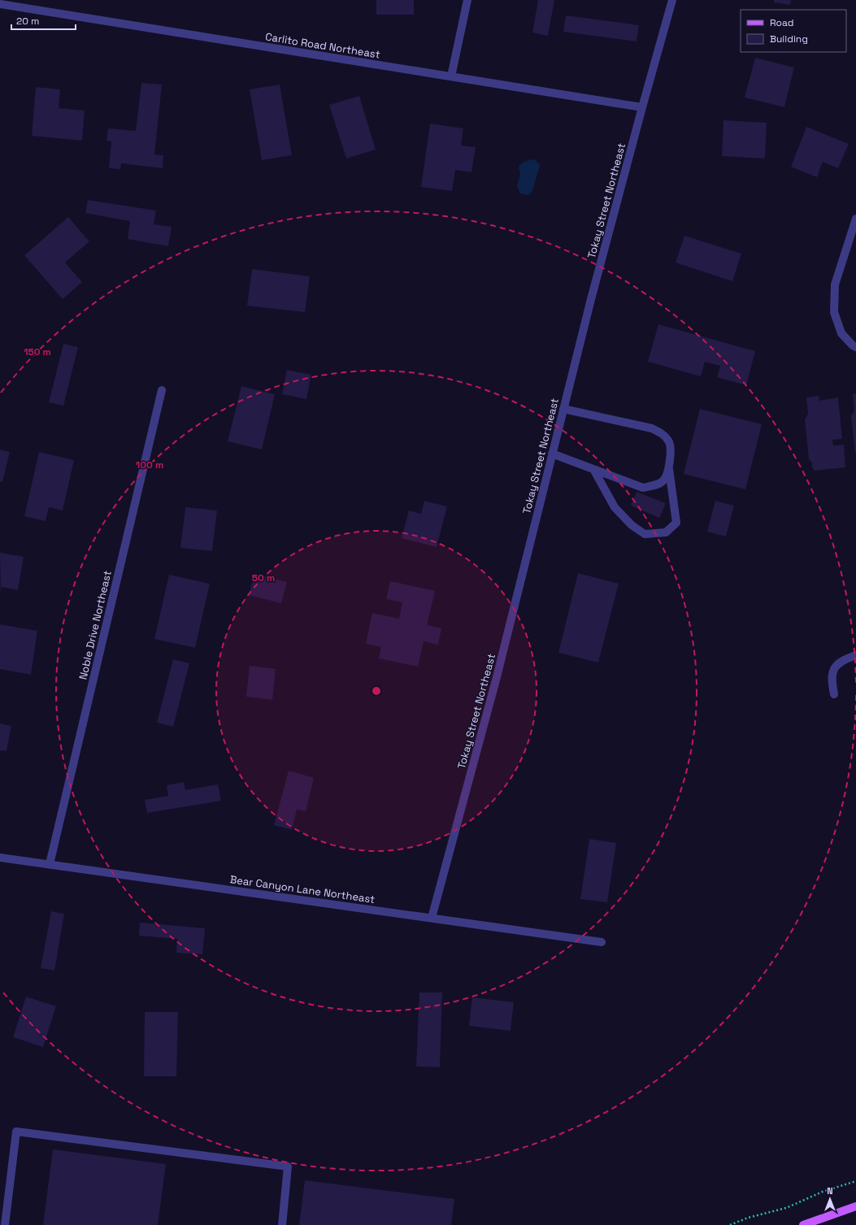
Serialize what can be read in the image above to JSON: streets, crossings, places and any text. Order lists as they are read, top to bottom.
{
  "streets": {
    "street": [
      "Carlito Road Northeast",
      "Tokay Street Northeast",
      "Noble Drive Northeast",
      "Bear Canyon Lane Northeast"
    ]
  },
  "crossings": [
    ["Carlito Road Northeast", "Tokay Street Northeast"],
    ["Tokay Street Northeast", "Bear Canyon Lane Northeast"],
    ["Noble Drive Northeast", "Bear Canyon Lane Northeast"]
  ],
  "legend": ["Road", "Building"],
  "scale_bar": "20 m",
  "north": "top",
  "rings": ["150 m", "100 m", "50 m"]
}
